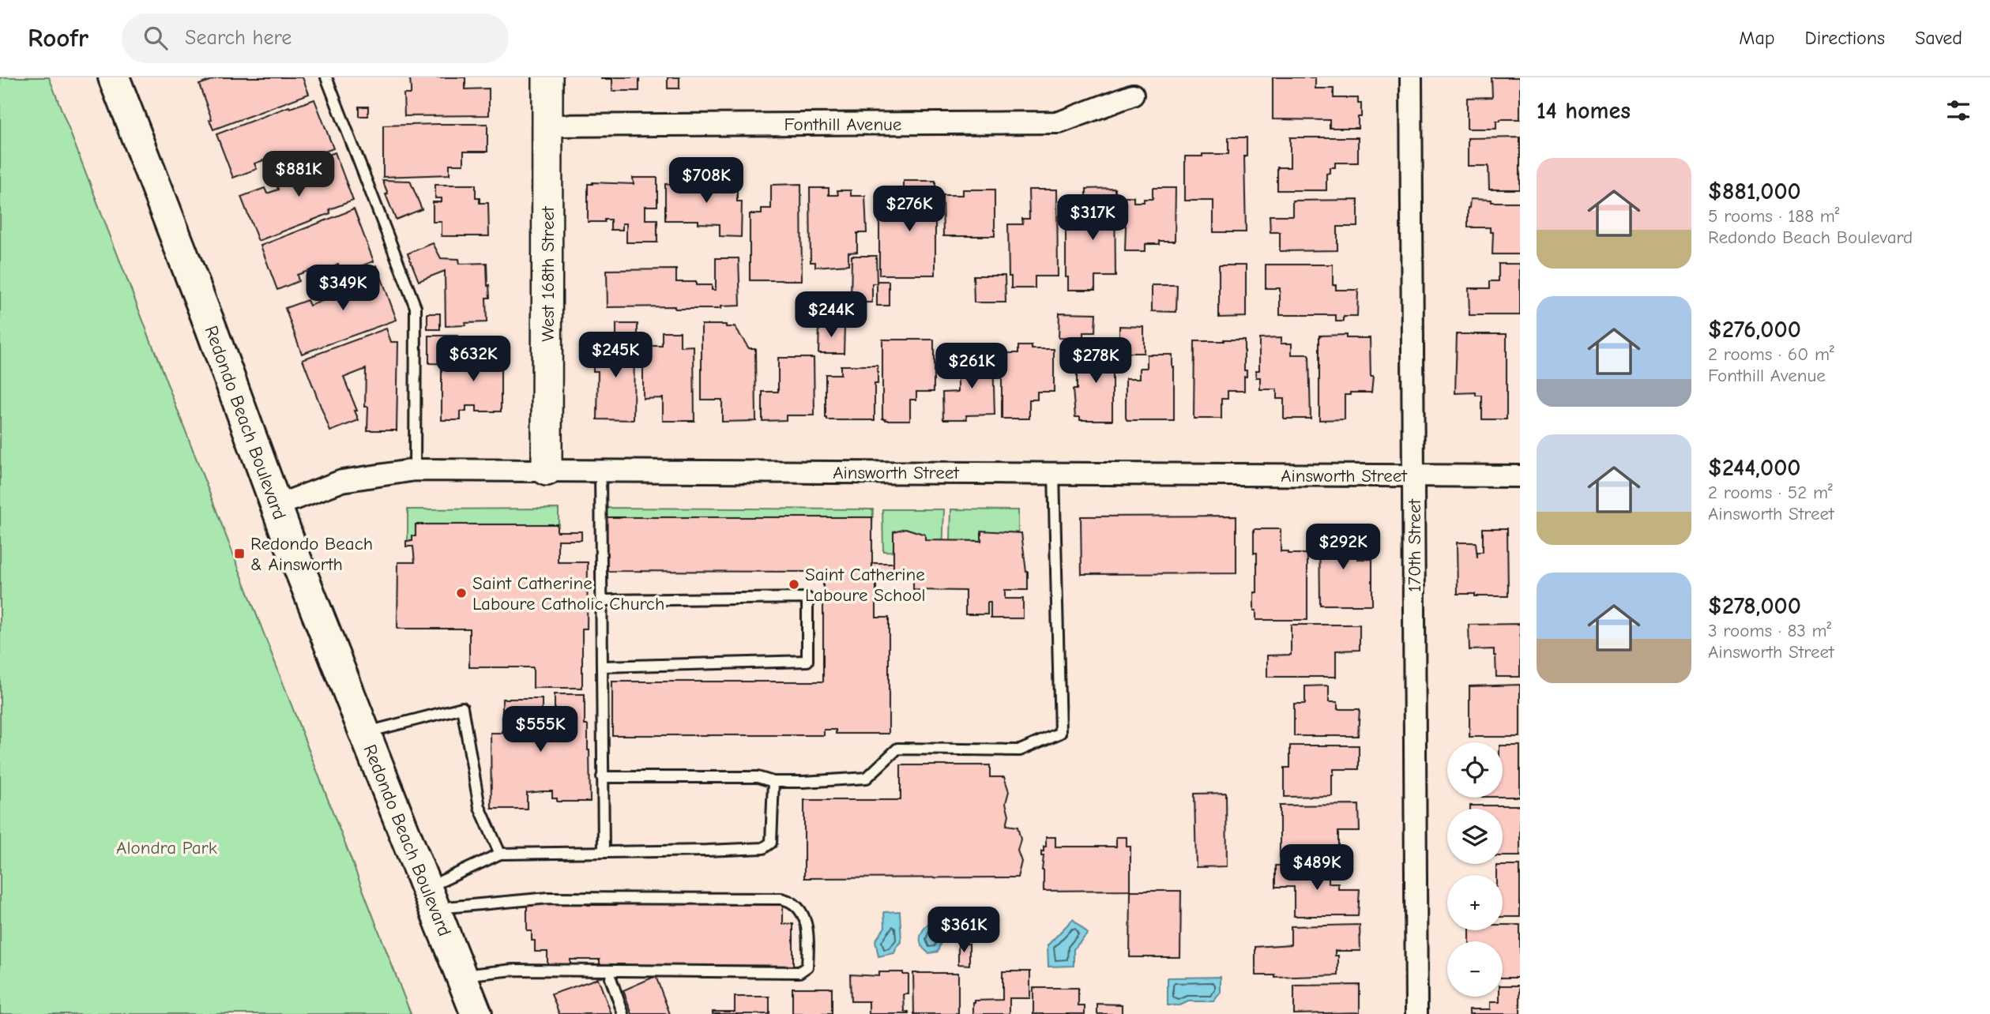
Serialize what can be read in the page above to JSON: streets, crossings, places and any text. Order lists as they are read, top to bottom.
{
  "streets": {
    "main road": ["Redondo Beach Boulevard"],
    "street": [
      "Fonthill Avenue",
      "West 168th Street",
      "Ainsworth Street",
      "170th Street"
    ]
  },
  "crossings": [
    ["Fonthill Avenue", "West 168th Street"],
    ["West 168th Street", "Ainsworth Street"],
    ["Redondo Beach Boulevard", "Ainsworth Street"],
    ["Ainsworth Street", "170th Street"]
  ],
  "parks": ["Alondra Park"],
  "places": {
    "transit": ["Redondo Beach & Ainsworth"],
    "other": ["Saint Catherine Laboure School", "Saint Catherine Laboure Catholic Church"]
  },
  "page": {
    "header": "Roofr",
    "search": "Search here",
    "nav": ["Map", "Directions", "Saved"],
    "heading": "14 homes",
    "list": [
      {
        "name": "$881,000",
        "note": "5 rooms · 188 m² · Redondo Beach Boulevard"
      },
      {
        "name": "$276,000",
        "note": "2 rooms · 60 m² · Fonthill Avenue"
      },
      {
        "name": "$244,000",
        "note": "2 rooms · 52 m² · Ainsworth Street"
      },
      {
        "name": "$278,000",
        "note": "3 rooms · 83 m² · Ainsworth Street"
      }
    ],
    "price": [
      "$881K",
      "$708K",
      "$276K",
      "$317K",
      "$349K",
      "$244K",
      "$245K",
      "$632K",
      "$278K",
      "$261K",
      "$292K",
      "$555K",
      "$489K",
      "$361K"
    ],
    "map_buttons": ["+", "−"]
  }
}
